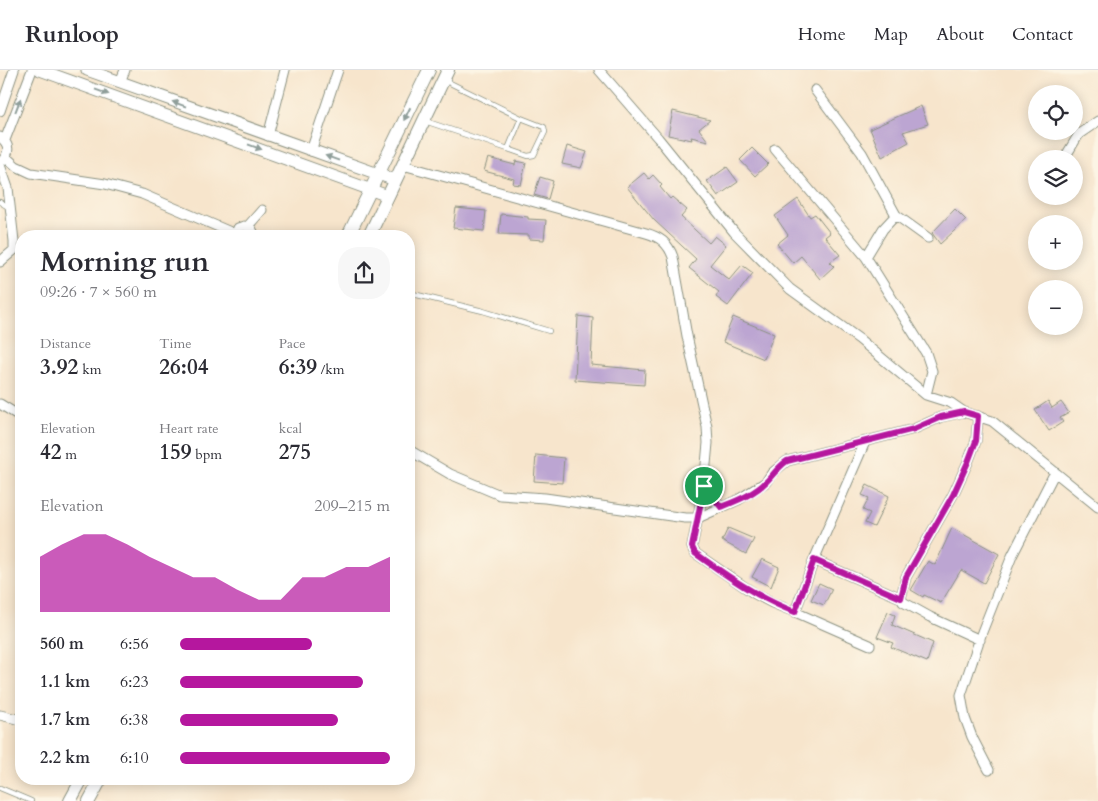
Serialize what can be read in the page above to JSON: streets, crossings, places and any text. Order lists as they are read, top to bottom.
{
  "page": {
    "header": "Runloop",
    "nav": [
      "Home",
      "Map",
      "About",
      "Contact"
    ],
    "map_buttons": ["+", "−"],
    "heading": ["Morning run", "09:26 · 7 × 560 m"],
    "stats": [
      ["Distance", "3.92 km"],
      ["Time", "26:04"],
      ["Pace", "6:39 /km"],
      ["Elevation", "42 m"],
      ["Heart rate", "159 bpm"],
      ["kcal", "275"]
    ],
    "chart": ["Elevation", "209–215 m"],
    "list": [
      {
        "name": "560 m",
        "note": "6:56"
      },
      {
        "name": "1.1 km",
        "note": "6:23"
      },
      {
        "name": "1.7 km",
        "note": "6:38"
      },
      {
        "name": "2.2 km",
        "note": "6:10"
      }
    ]
  }
}
